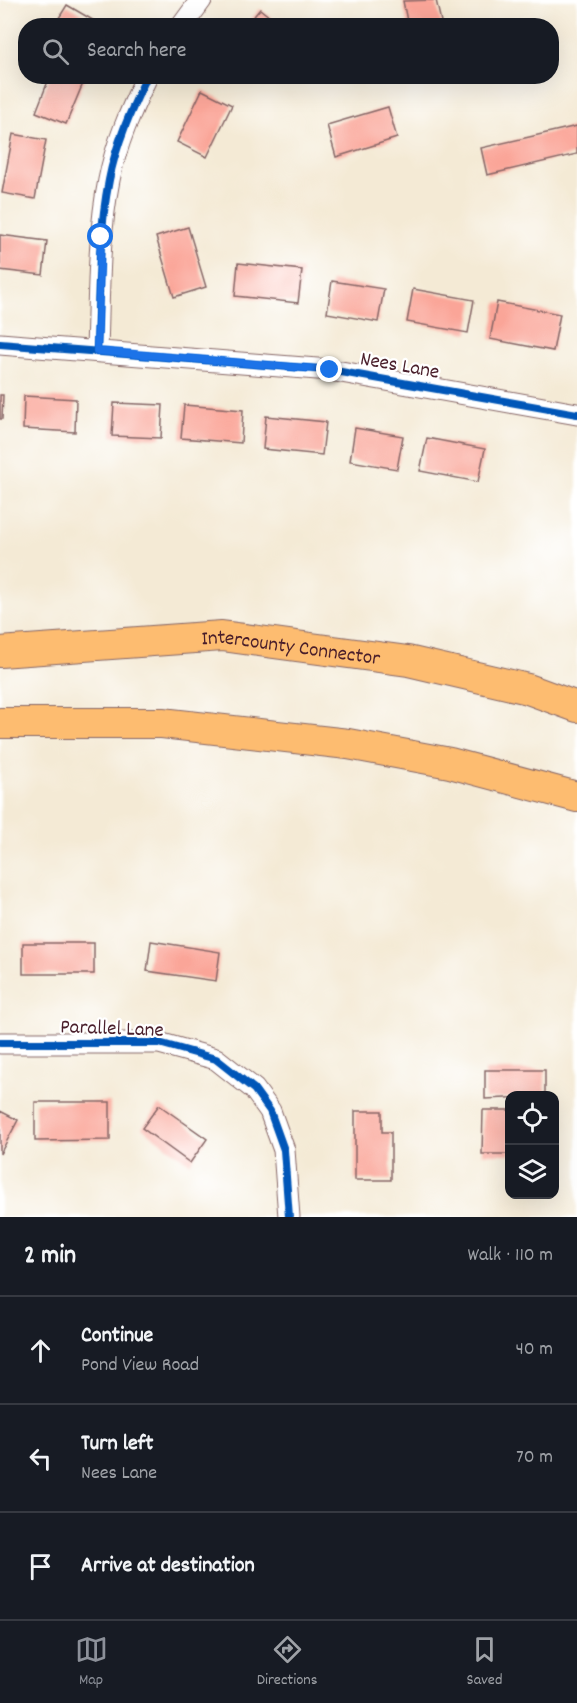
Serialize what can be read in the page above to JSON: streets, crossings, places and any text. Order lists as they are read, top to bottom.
{
  "streets": {
    "highway": ["Intercounty Connector"],
    "street": ["Nees Lane", "Parallel Lane"]
  },
  "page": {
    "search": "Search here",
    "heading": ["2 min", "Walk · 110 m"],
    "list": [
      ["Continue", "Pond View Road", "40 m"],
      ["Turn left", "Nees Lane", "70 m"],
      "Arrive at destination"
    ],
    "nav": ["Map", "Directions", "Saved"]
  }
}
